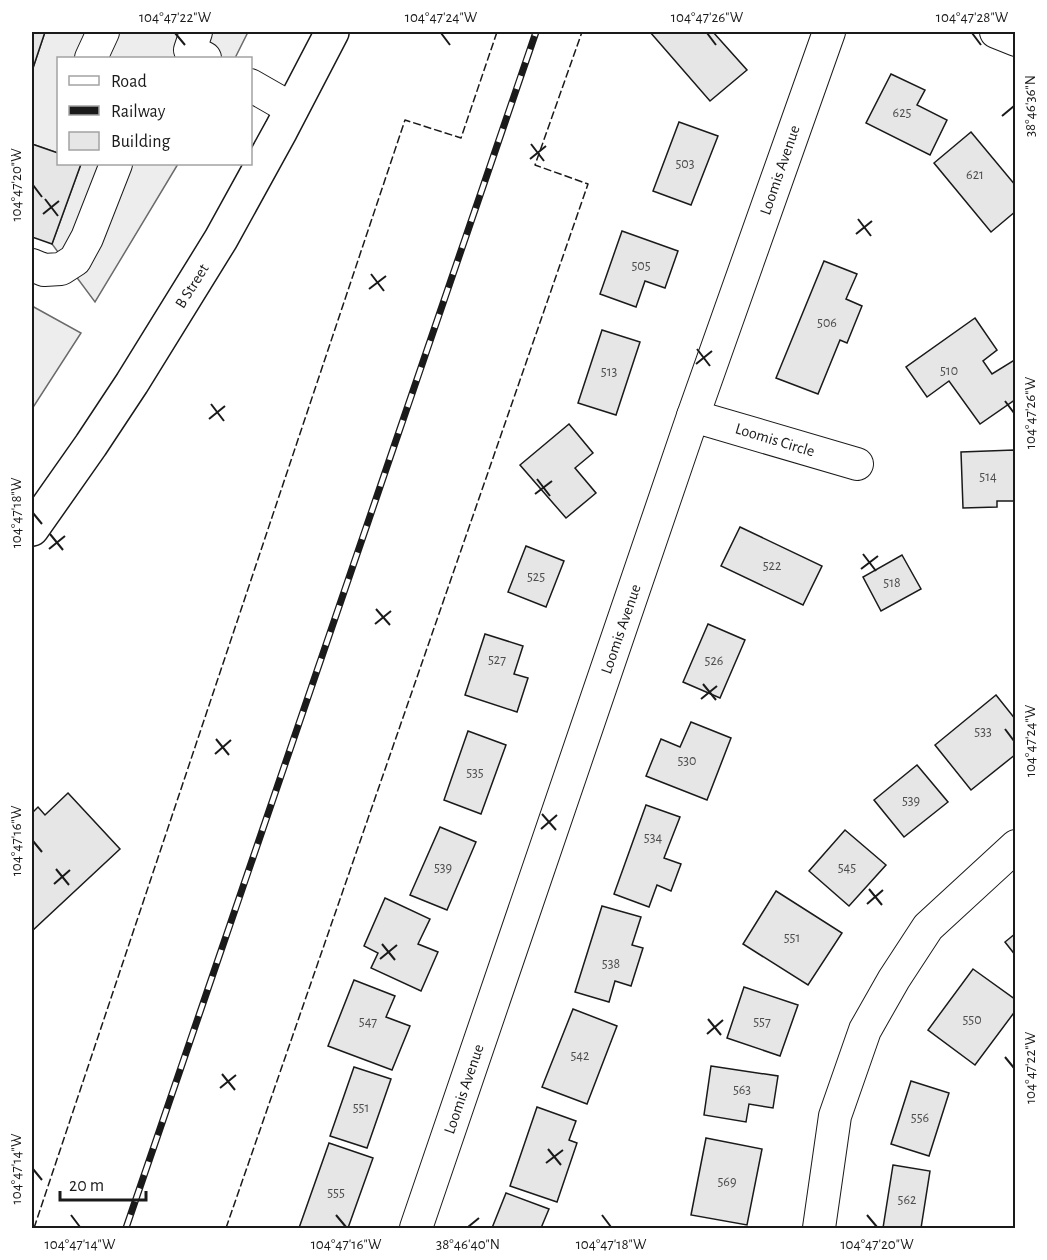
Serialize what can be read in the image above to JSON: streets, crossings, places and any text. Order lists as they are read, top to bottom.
{
  "streets": {
    "main road": ["B Street"],
    "street": ["Loomis Avenue", "Loomis Circle"]
  },
  "crossings": [
    ["Loomis Avenue", "Loomis Circle"]
  ],
  "house_numbers": [
    "625",
    "503",
    "621",
    "505",
    "506",
    "510",
    "513",
    "514",
    "522",
    "525",
    "518",
    "527",
    "526",
    "533",
    "530",
    "535",
    "539",
    "534",
    "539",
    "545",
    "551",
    "538",
    "550",
    "547",
    "557",
    "542",
    "563",
    "551",
    "556",
    "569",
    "555",
    "562"
  ],
  "legend": ["Road", "Railway", "Building"],
  "scale_bar": "20 m",
  "coordinates": [
    "104°47'22\"W",
    "104°47'24\"W",
    "104°47'26\"W",
    "104°47'28\"W",
    "38°46'36\"N",
    "104°47'20\"W",
    "104°47'18\"W",
    "104°47'16\"W",
    "104°47'14\"W",
    "38°46'40\"N"
  ]
}
